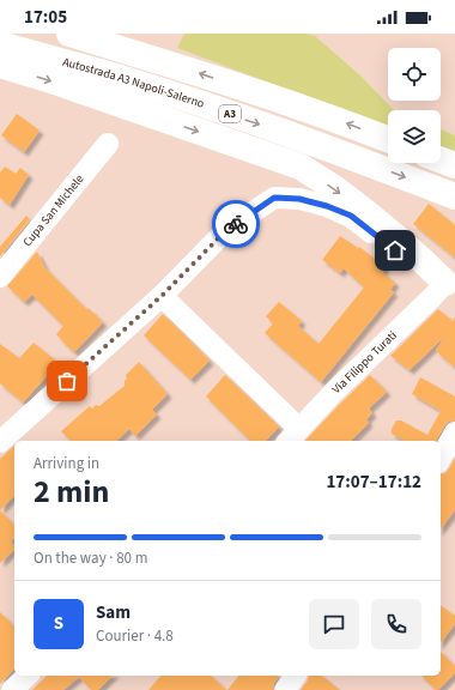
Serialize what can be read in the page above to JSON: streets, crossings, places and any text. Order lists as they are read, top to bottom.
{
  "streets": {
    "highway": ["Autostrada A3 Napoli-Salerno", "A3"],
    "street": ["Cupa San Michele", "Via Filippo Turati"]
  },
  "page": {
    "status": "17:05",
    "heading": ["2 min", "Arriving in", "17:07–17:12"],
    "panel": ["Sam", "Courier · 4.8"],
    "bar": "On the way · 80 m",
    "round": "S"
  }
}
